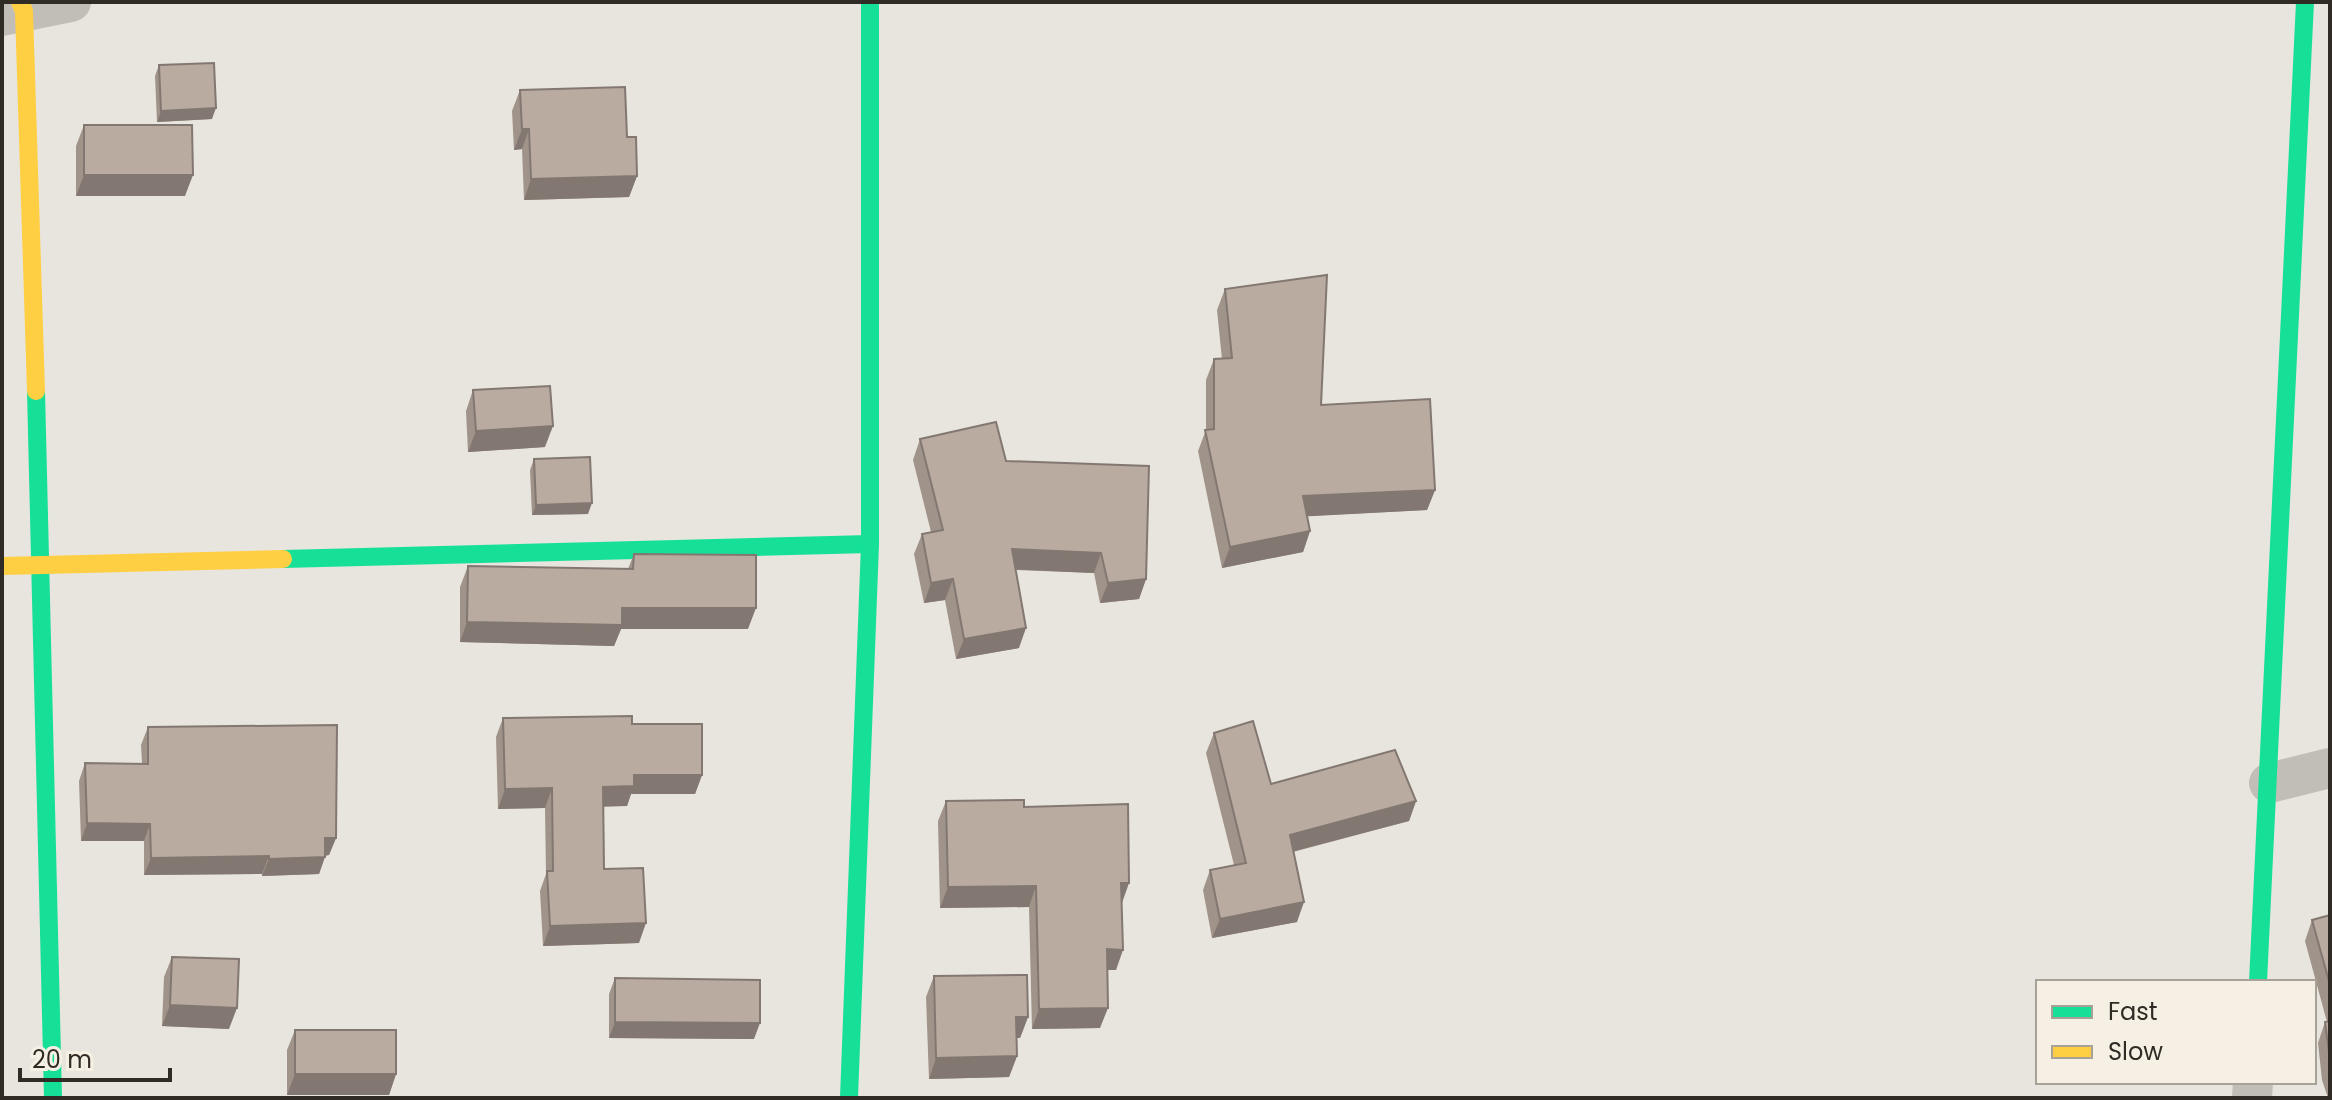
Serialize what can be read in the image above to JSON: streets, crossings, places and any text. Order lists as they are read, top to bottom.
{
  "legend": ["Fast", "Slow"],
  "scale_bar": "20 m"
}
